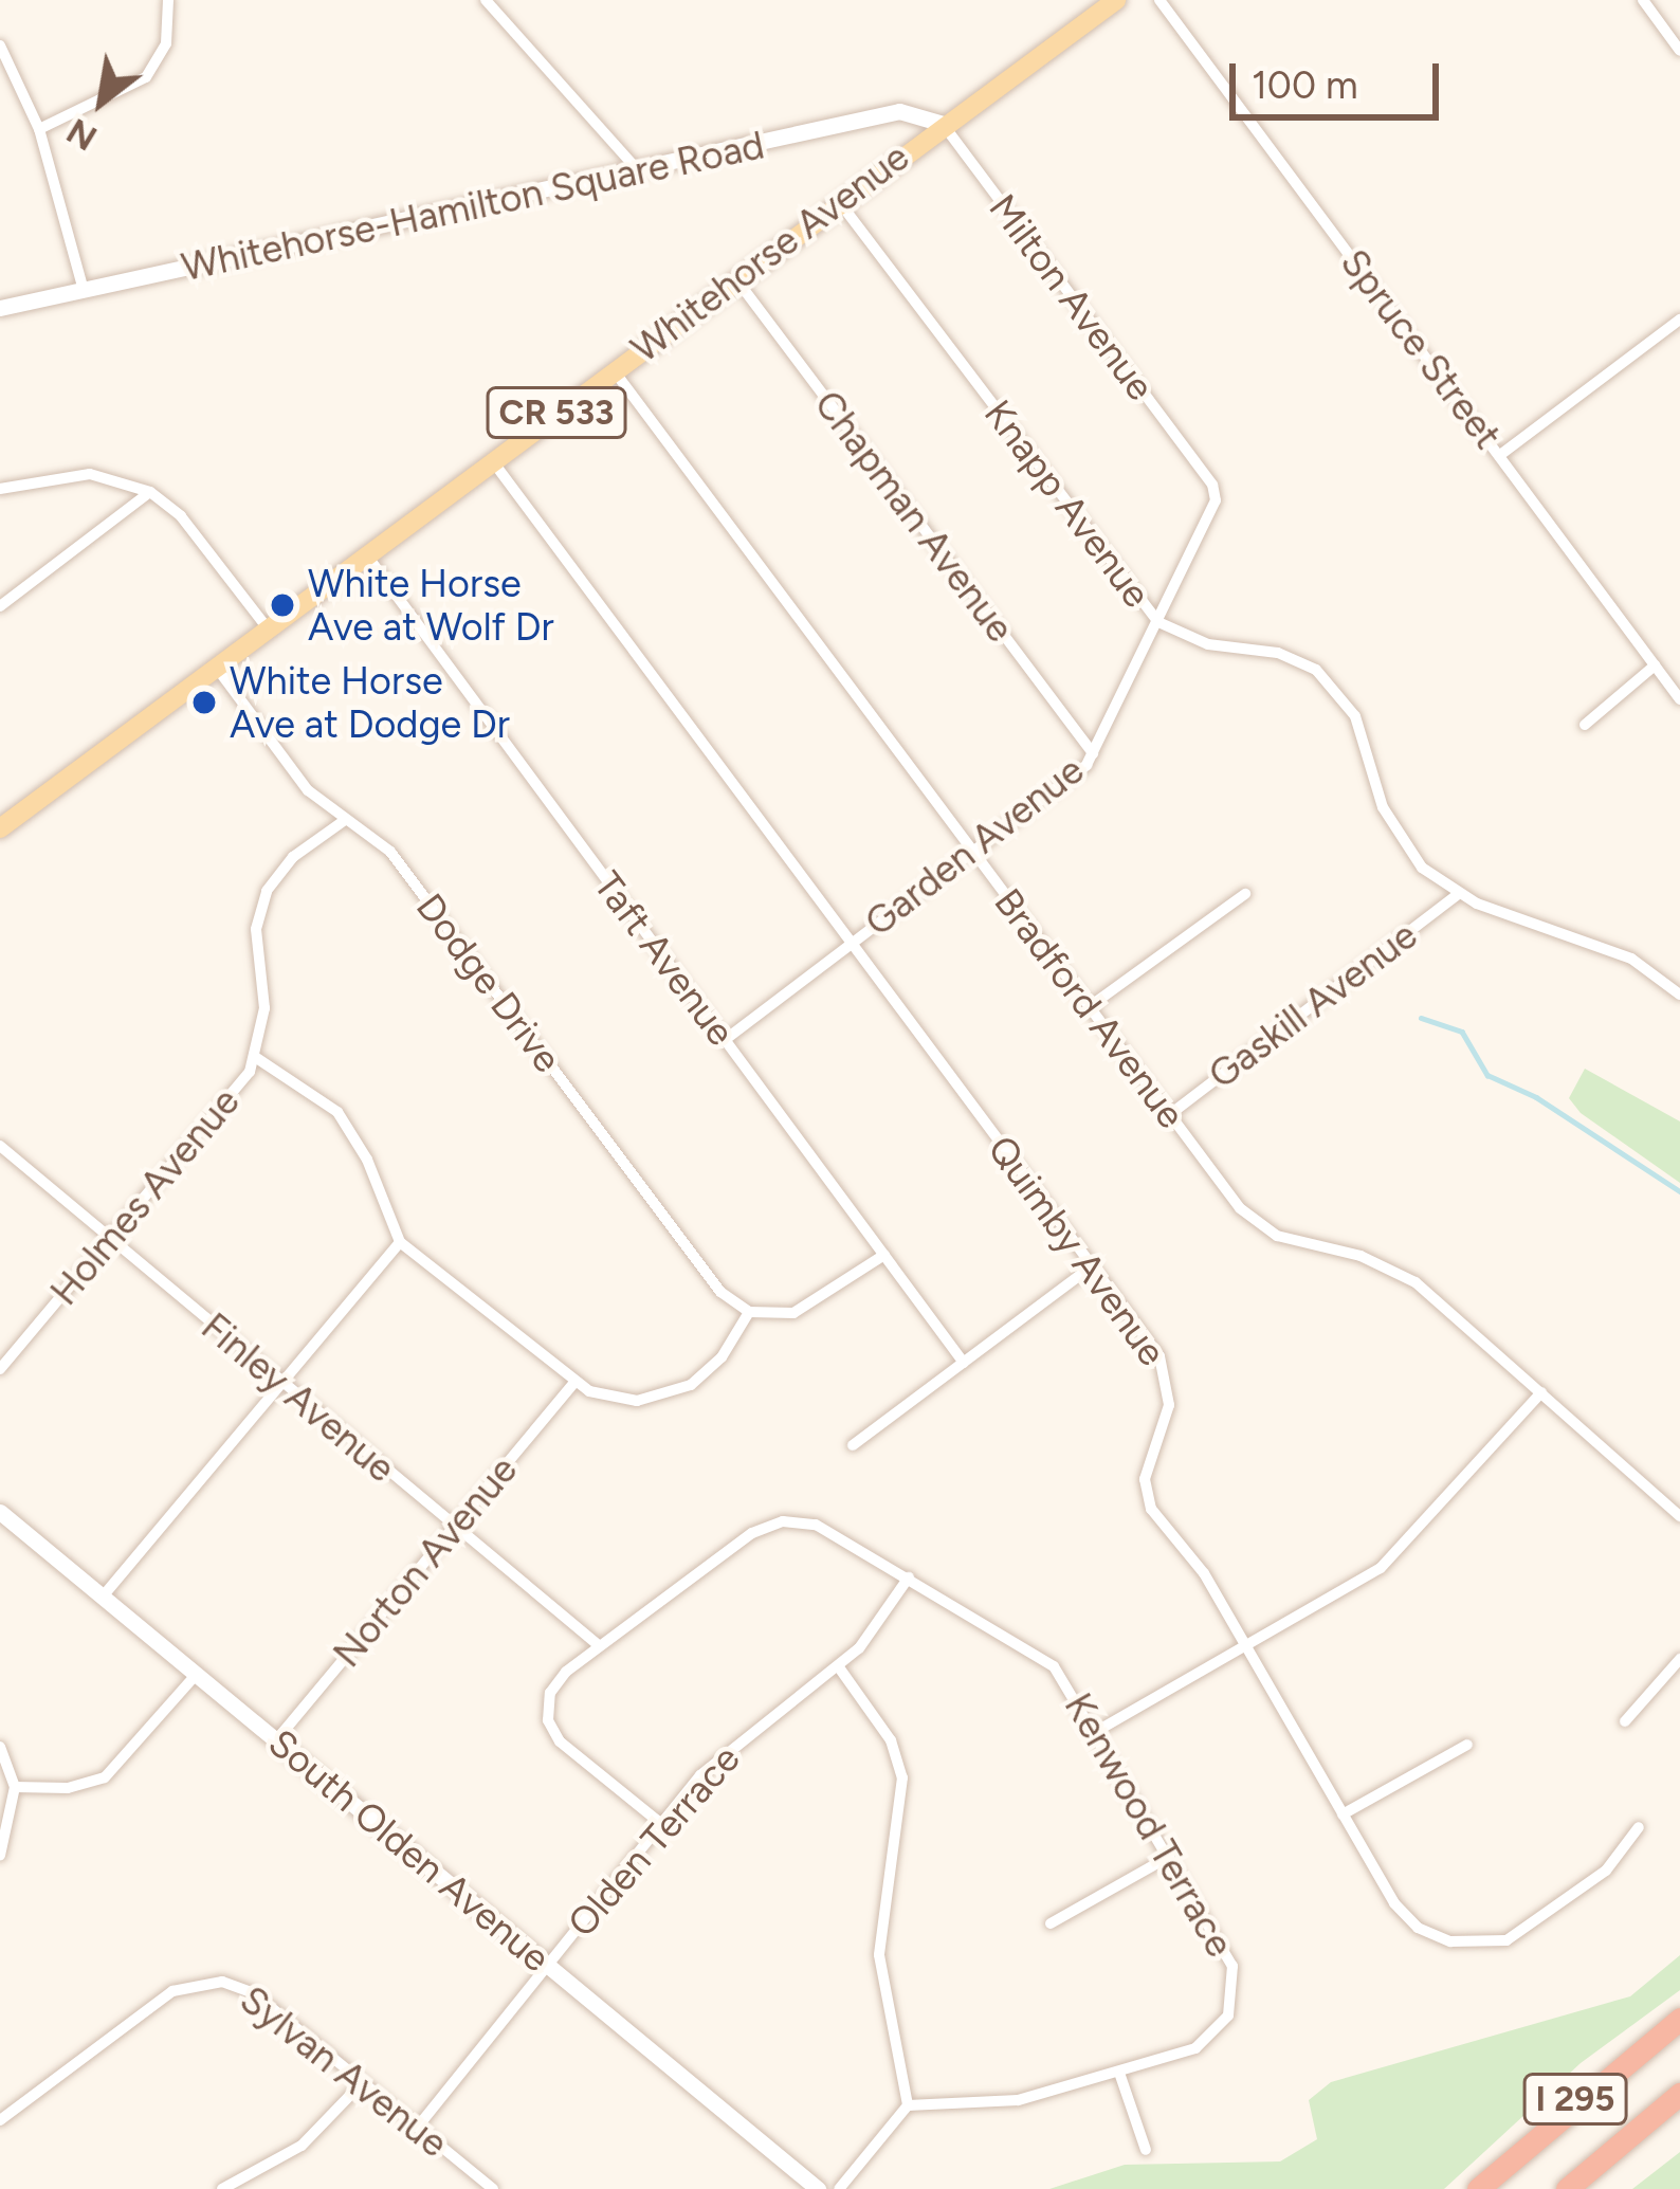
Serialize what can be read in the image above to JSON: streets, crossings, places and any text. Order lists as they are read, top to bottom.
{
  "streets": {
    "highway": ["I 295"],
    "main road": [
      "Whitehorse-Hamilton Square Road",
      "Whitehorse Avenue",
      "CR 533",
      "South Olden Avenue"
    ],
    "street": [
      "Milton Avenue",
      "Spruce Street",
      "Knapp Avenue",
      "Chapman Avenue",
      "Garden Avenue",
      "Taft Avenue",
      "Dodge Drive",
      "Gaskill Avenue",
      "Bradford Avenue",
      "Holmes Avenue",
      "Quimby Avenue",
      "Finley Avenue",
      "Norton Avenue",
      "Kenwood Terrace",
      "Olden Terrace",
      "Sylvan Avenue"
    ]
  },
  "crossings": [
    ["Whitehorse-Hamilton Square Road", "Whitehorse Avenue"],
    ["Whitehorse-Hamilton Square Road", "Milton Avenue"],
    ["Whitehorse Avenue", "Milton Avenue"],
    ["Whitehorse Avenue", "Knapp Avenue"],
    ["Whitehorse Avenue", "Chapman Avenue"],
    ["Whitehorse Avenue", "Taft Avenue"],
    ["Whitehorse Avenue", "Dodge Drive"],
    ["Whitehorse Avenue", "Bradford Avenue"],
    ["Whitehorse Avenue", "Quimby Avenue"],
    ["Milton Avenue", "Garden Avenue"],
    ["Knapp Avenue", "Garden Avenue"],
    ["Knapp Avenue", "Gaskill Avenue"],
    ["Chapman Avenue", "Garden Avenue"],
    ["Garden Avenue", "Taft Avenue"],
    ["Garden Avenue", "Bradford Avenue"],
    ["Garden Avenue", "Quimby Avenue"],
    ["Dodge Drive", "Holmes Avenue"],
    ["Gaskill Avenue", "Bradford Avenue"],
    ["Holmes Avenue", "Finley Avenue"],
    ["Finley Avenue", "Norton Avenue"],
    ["Finley Avenue", "Kenwood Terrace"],
    ["Norton Avenue", "South Olden Avenue"],
    ["Kenwood Terrace", "Olden Terrace"],
    ["Olden Terrace", "South Olden Avenue"],
    ["Olden Terrace", "Sylvan Avenue"]
  ],
  "places": ["White Horse Ave at Wolf Dr", "White Horse Ave at Dodge Dr"],
  "scale_bar": "100 m",
  "north": "bottom left"
}
